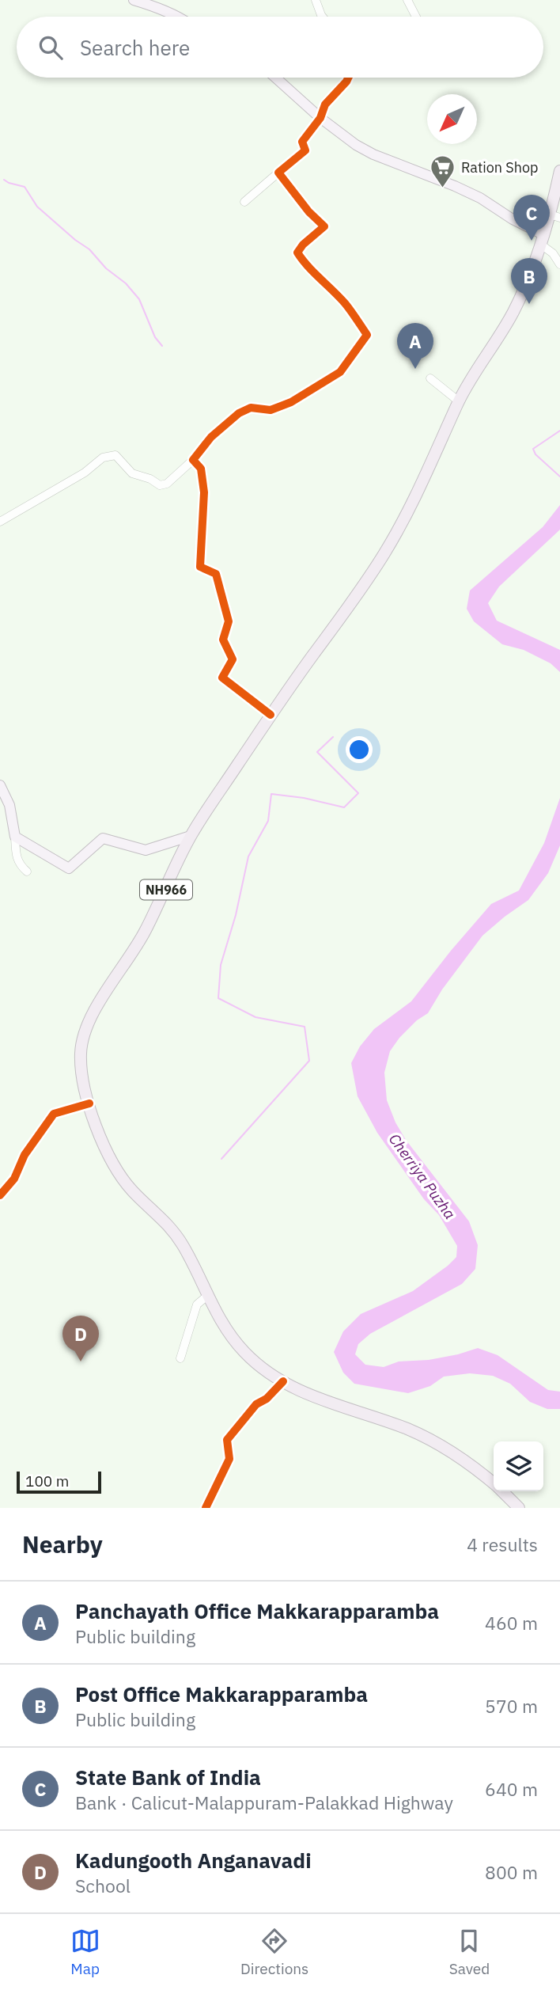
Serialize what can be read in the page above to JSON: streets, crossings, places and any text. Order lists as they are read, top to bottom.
{
  "streets": {
    "highway": ["NH966"]
  },
  "water": ["Cherriya Puzha"],
  "places": {
    "supermarket": ["Ration Shop"]
  },
  "scale_bar": "100 m",
  "north": "bottom left",
  "page": {
    "search": "Search here",
    "pins": [
      "C",
      "B",
      "A",
      "D"
    ],
    "scale": "100 m",
    "heading": ["Nearby", "4 results"],
    "list": [
      {
        "mark": "A",
        "name": "Panchayath Office Makkarapparamba",
        "note": "Public building",
        "value": "460 m"
      },
      {
        "mark": "B",
        "name": "Post Office Makkarapparamba",
        "note": "Public building",
        "value": "570 m"
      },
      {
        "mark": "C",
        "name": "State Bank of India",
        "note": "Bank · Calicut-Malappuram-Palakkad Highway",
        "value": "640 m"
      },
      {
        "mark": "D",
        "name": "Kadungooth Anganavadi",
        "note": "School",
        "value": "800 m"
      }
    ],
    "nav": ["Map", "Directions", "Saved"]
  }
}
